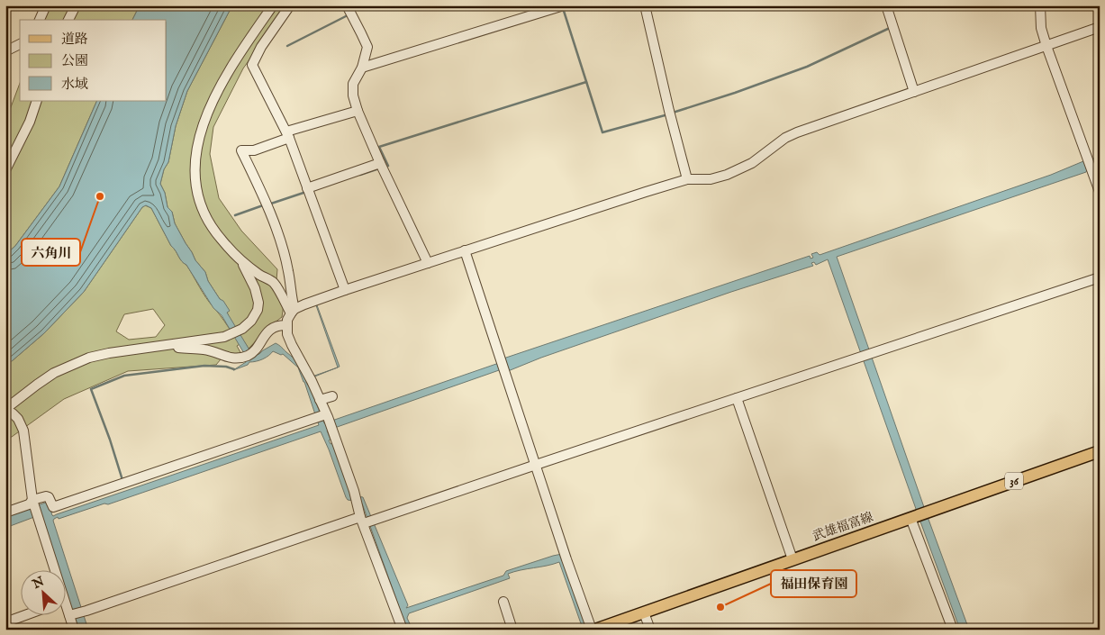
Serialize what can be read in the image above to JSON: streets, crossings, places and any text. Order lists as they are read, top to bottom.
{
  "streets": {
    "main road": ["36", "武雄福富線"]
  },
  "places": ["六角川", "福田保育園"],
  "legend": ["道路", "公園", "水域"],
  "north": "top left"
}
